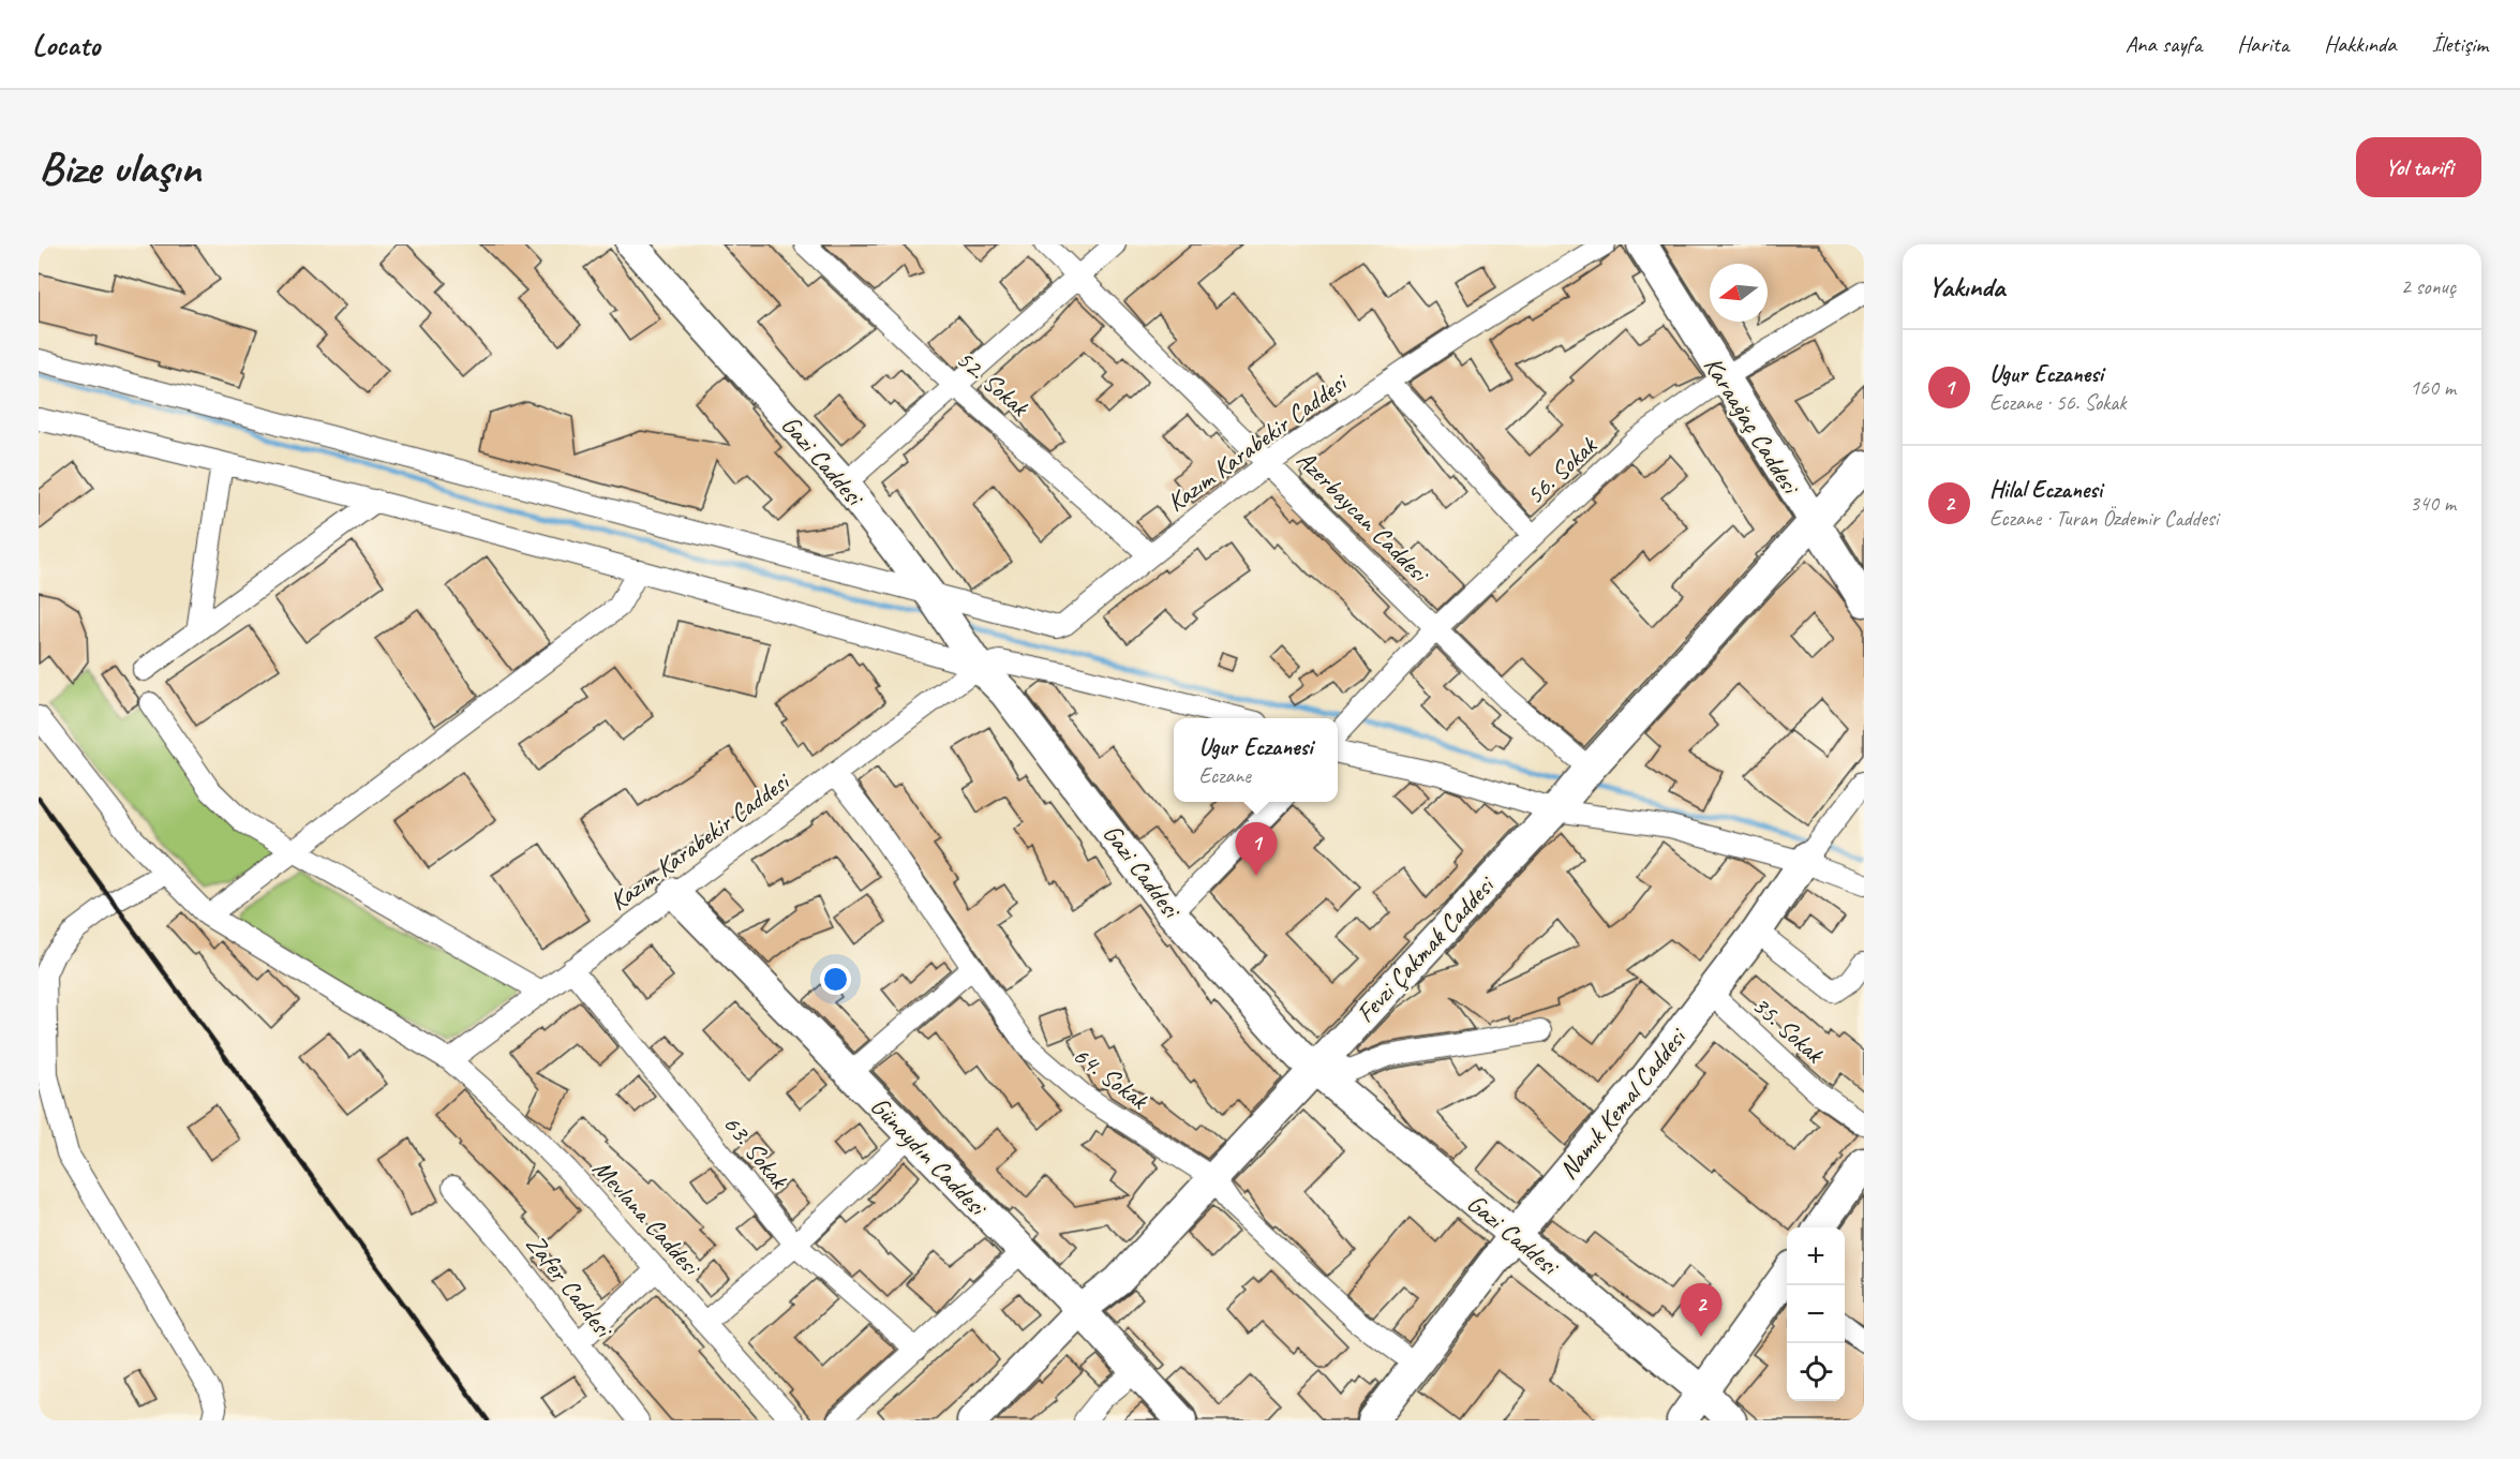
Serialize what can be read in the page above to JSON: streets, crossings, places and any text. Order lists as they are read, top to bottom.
{
  "streets": {
    "street": [
      "52. Sokak",
      "Karaağaç Caddesi",
      "Kazım Karabekir Caddesi",
      "Gazi Caddesi",
      "56. Sokak",
      "Azerbaycan Caddesi",
      "Fevzi Çakmak Caddesi",
      "35. Sokak",
      "64. Sokak",
      "Namık Kemal Caddesi",
      "63. Sokak",
      "Günaydın Caddesi",
      "Mevlana Caddesi",
      "Zafer Caddesi"
    ]
  },
  "crossings": [
    ["52. Sokak", "Kazım Karabekir Caddesi"],
    ["Karaağaç Caddesi", "56. Sokak"],
    ["Karaağaç Caddesi", "Fevzi Çakmak Caddesi"],
    ["Kazım Karabekir Caddesi", "Gazi Caddesi"],
    ["Kazım Karabekir Caddesi", "Azerbaycan Caddesi"],
    ["Kazım Karabekir Caddesi", "64. Sokak"],
    ["Kazım Karabekir Caddesi", "63. Sokak"],
    ["Kazım Karabekir Caddesi", "Günaydın Caddesi"],
    ["Kazım Karabekir Caddesi", "Mevlana Caddesi"],
    ["Gazi Caddesi", "Fevzi Çakmak Caddesi"],
    ["Gazi Caddesi", "Namık Kemal Caddesi"],
    ["56. Sokak", "Azerbaycan Caddesi"],
    ["Azerbaycan Caddesi", "Fevzi Çakmak Caddesi"],
    ["Fevzi Çakmak Caddesi", "64. Sokak"],
    ["Fevzi Çakmak Caddesi", "Günaydın Caddesi"],
    ["35. Sokak", "Namık Kemal Caddesi"],
    ["64. Sokak", "Namık Kemal Caddesi"]
  ],
  "north": "left",
  "page": {
    "header": "Locato",
    "nav": [
      "Ana sayfa",
      "Harita",
      "Hakkında",
      "İletişim"
    ],
    "buttons": "Yol tarifi",
    "title": "Bize ulaşın",
    "heading": ["Yakında", "2 sonuç"],
    "list": [
      {
        "mark": "1",
        "name": "Ugur Eczanesi",
        "note": "Eczane · 56. Sokak",
        "value": "160 m"
      },
      {
        "mark": "2",
        "name": "Hilal Eczanesi",
        "note": "Eczane · Turan Özdemir Caddesi",
        "value": "340 m"
      }
    ],
    "popup": ["Ugur Eczanesi", "Eczane"],
    "pins": ["1", "2"],
    "map_buttons": ["+", "−"]
  }
}
